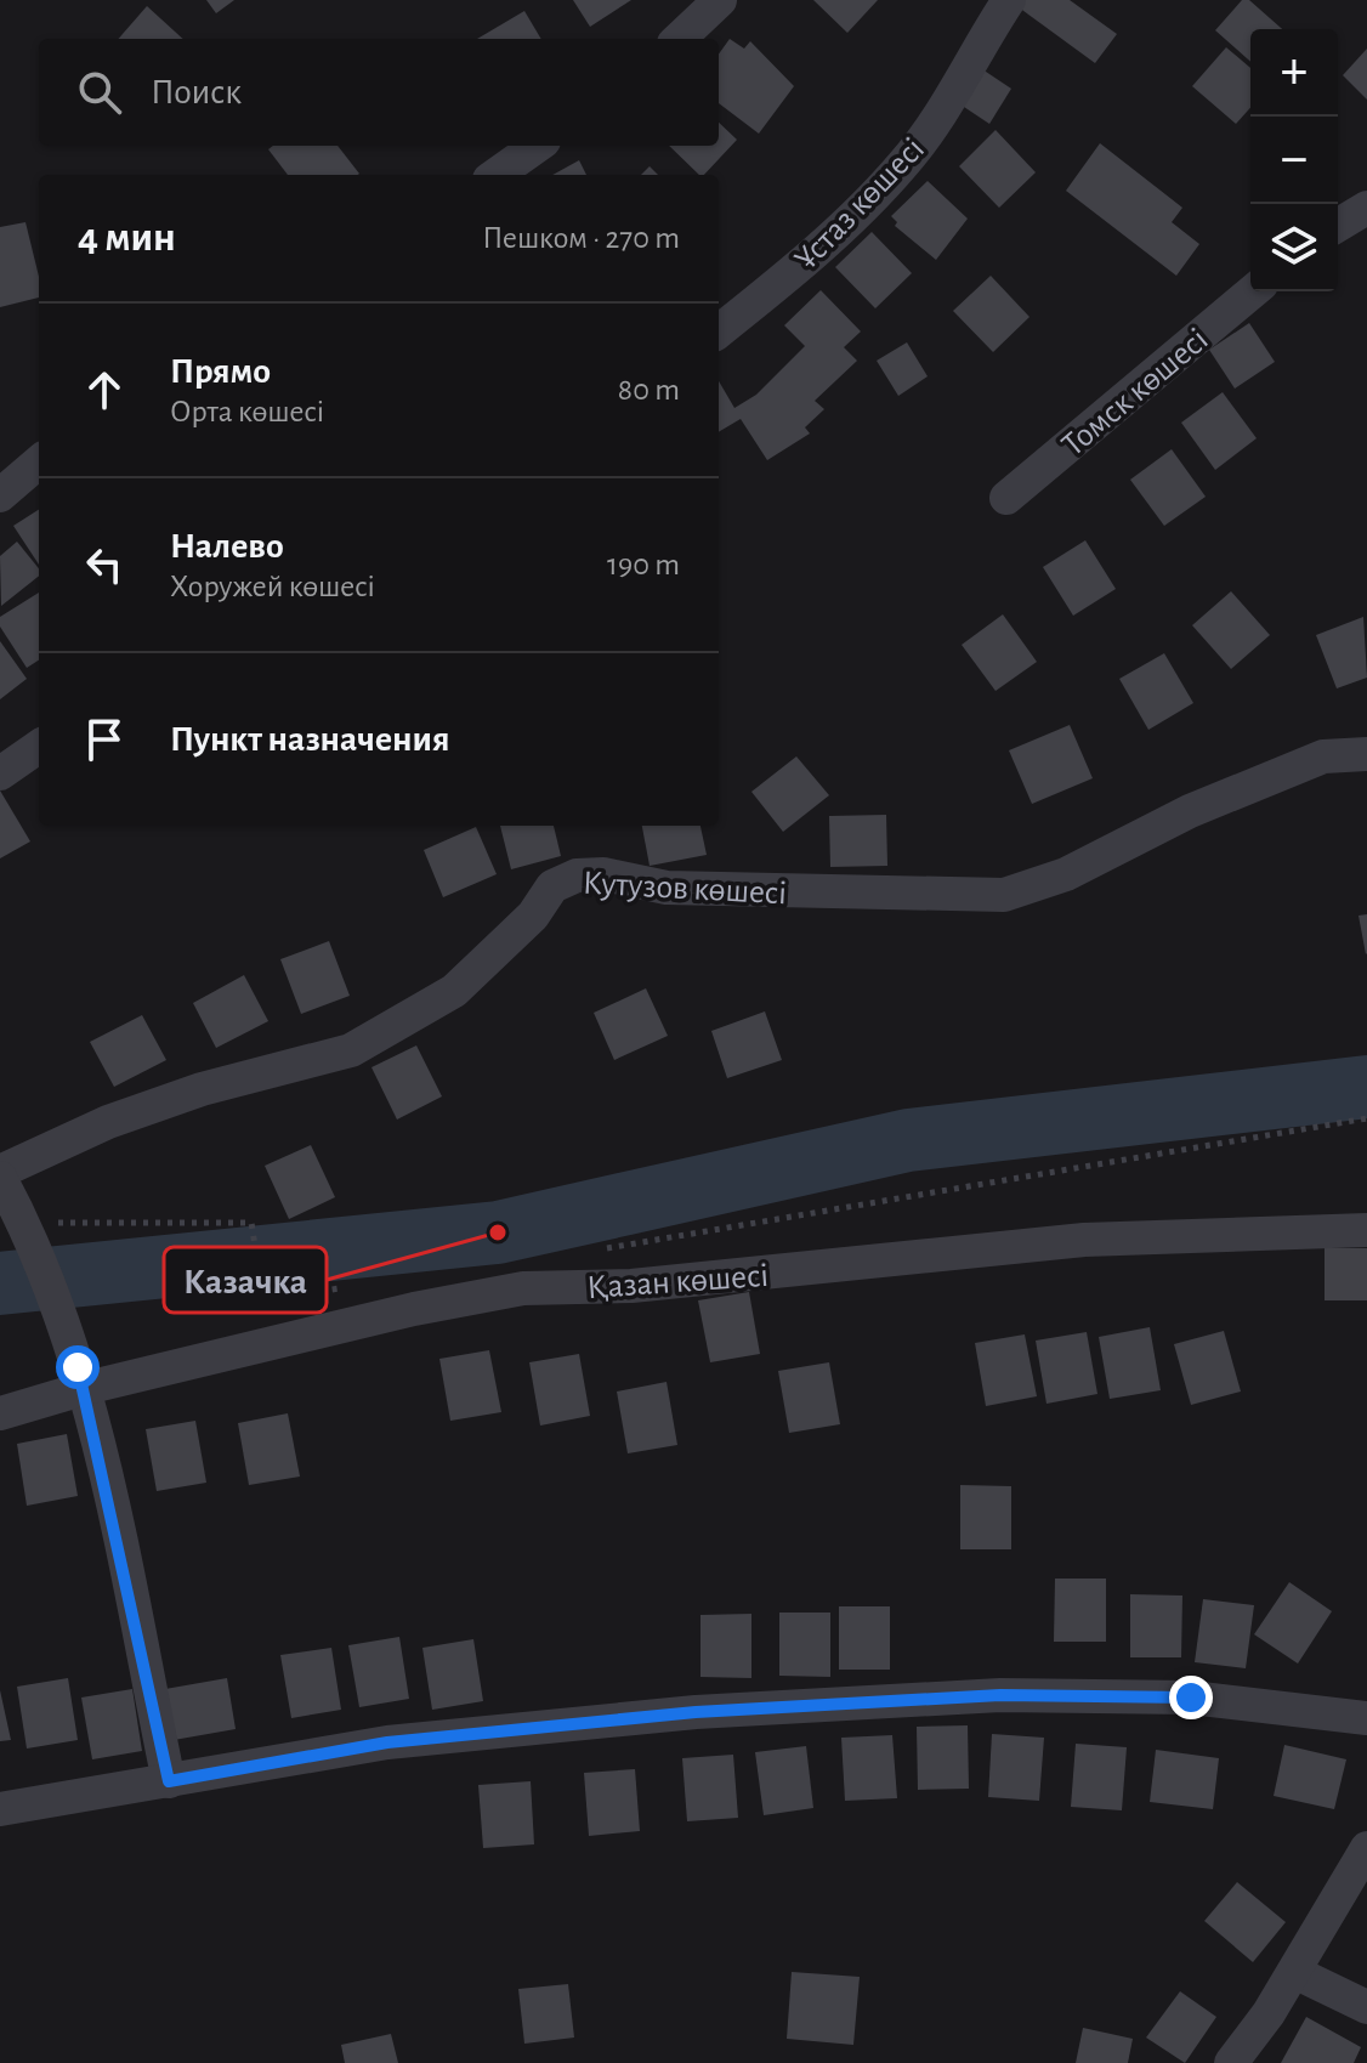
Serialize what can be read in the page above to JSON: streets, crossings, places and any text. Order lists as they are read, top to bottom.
{
  "streets": {
    "street": [
      "Ұстаз көшесі",
      "Томск көшесі",
      "Кутузов көшесі",
      "Қазан көшесі"
    ]
  },
  "places": ["Казачка"],
  "page": {
    "map_buttons": ["+", "−"],
    "search": "Поиск",
    "heading": ["4 мин", "Пешком · 270 m"],
    "list": [
      ["Прямо", "Орта көшесі", "80 m"],
      ["Налево", "Хоружей көшесі", "190 m"],
      "Пункт назначения"
    ]
  }
}
